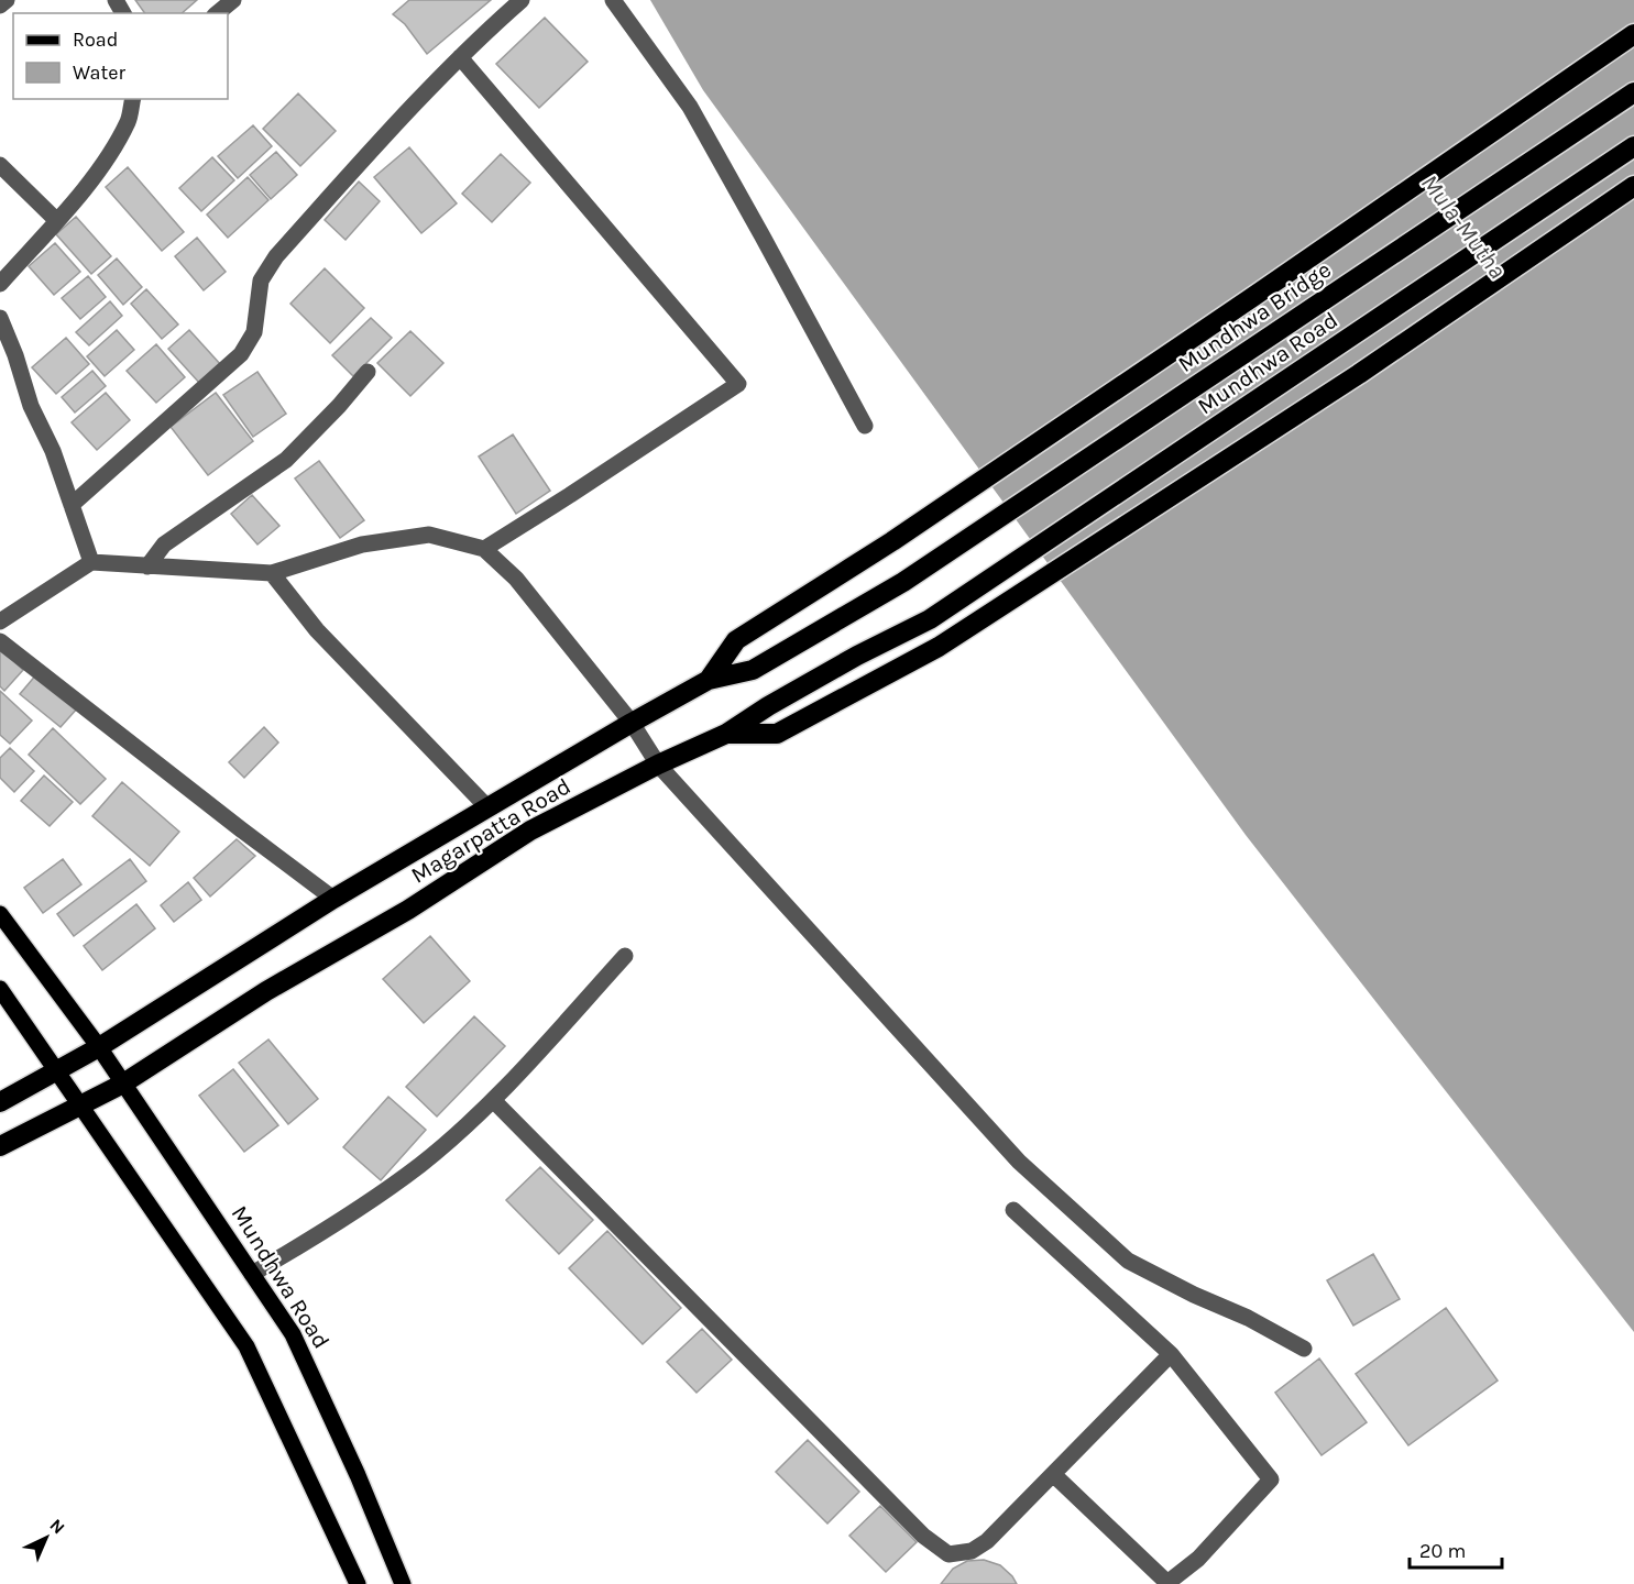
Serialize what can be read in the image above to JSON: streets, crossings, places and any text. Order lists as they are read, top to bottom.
{
  "streets": {
    "highway": ["Mundhwa Bridge", "Mundhwa Road", "Magarpatta Road"]
  },
  "crossings": [
    ["Mundhwa Road", "Magarpatta Road"]
  ],
  "water": ["Mula-Mutha"],
  "legend": ["Road", "Water"],
  "scale_bar": "20 m",
  "north": "top right"
}
